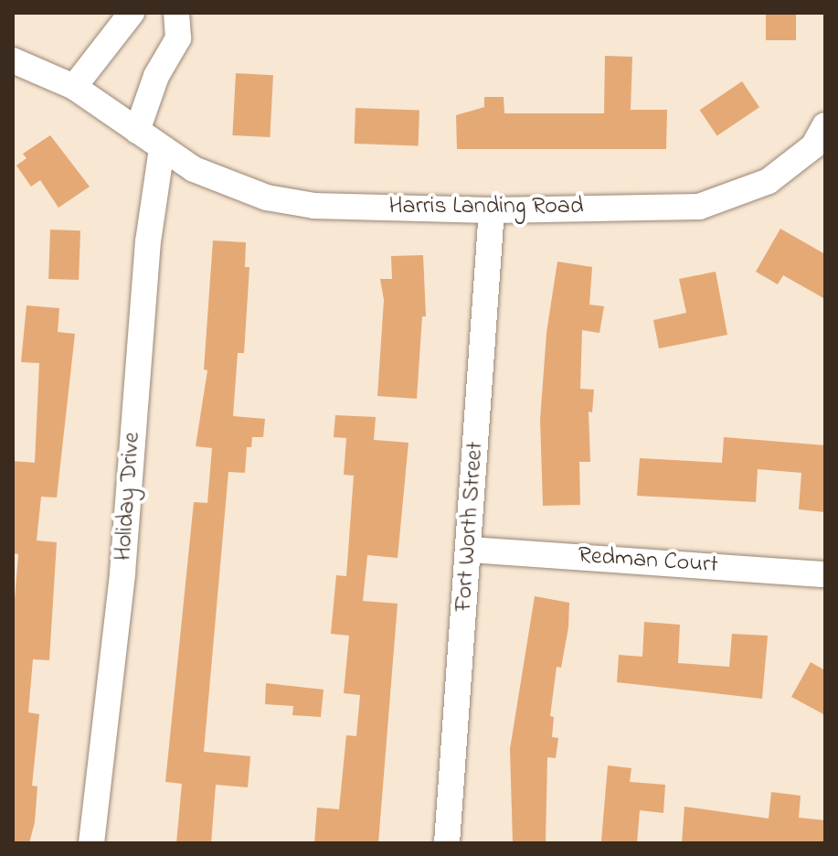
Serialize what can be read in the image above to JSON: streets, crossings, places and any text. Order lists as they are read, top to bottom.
{
  "streets": {
    "street": [
      "Harris Landing Road",
      "Holiday Drive",
      "Fort Worth Street",
      "Redman Court"
    ]
  },
  "crossings": [
    ["Harris Landing Road", "Holiday Drive"],
    ["Harris Landing Road", "Fort Worth Street"],
    ["Fort Worth Street", "Redman Court"]
  ]
}
